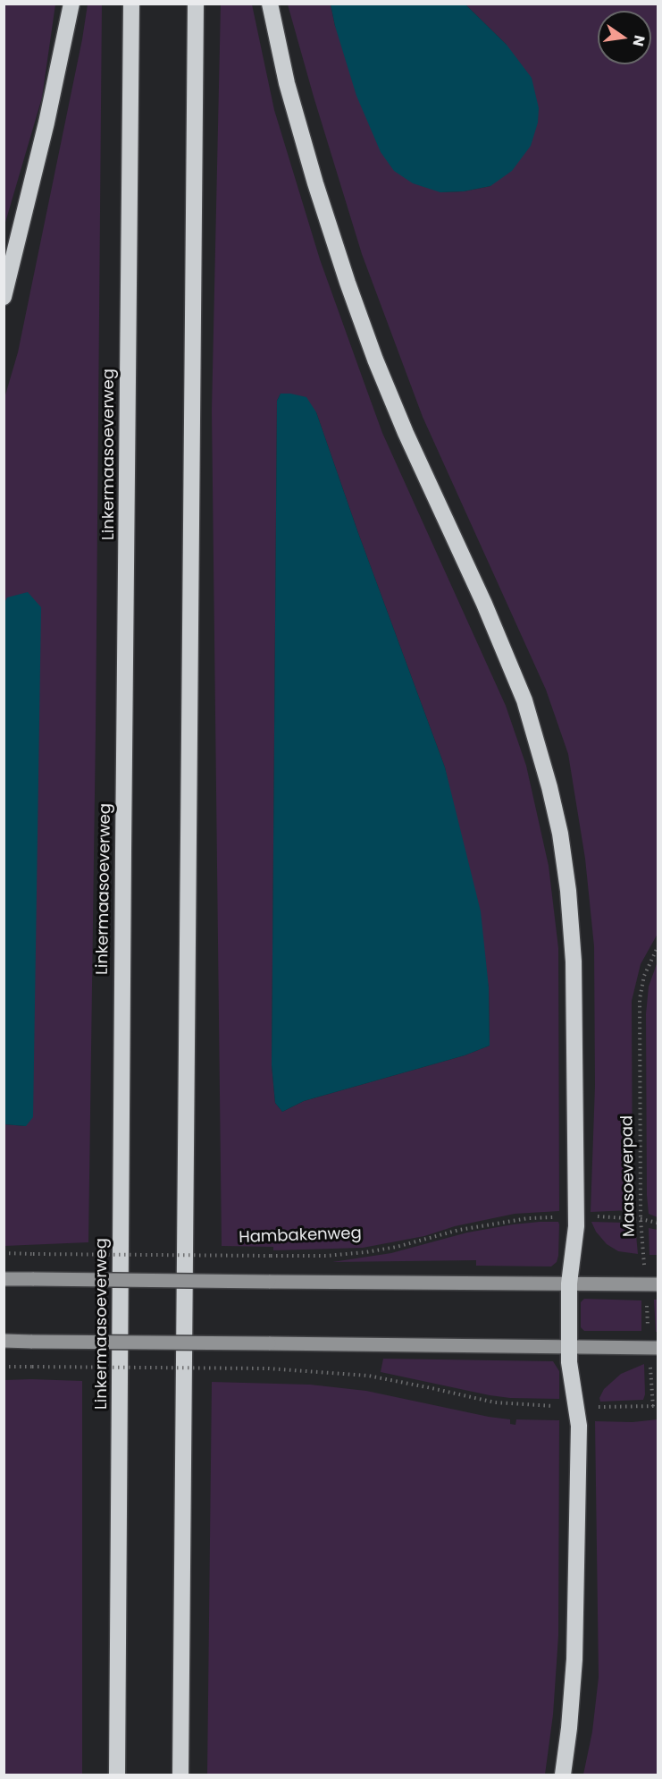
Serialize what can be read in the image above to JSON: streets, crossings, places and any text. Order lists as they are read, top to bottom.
{
  "streets": {
    "highway": ["Linkermaasoeverweg"],
    "path": ["Maasoeverpad", "Hambakenweg"]
  },
  "crossings": [
    ["Maasoeverpad", "Hambakenweg"]
  ],
  "north": "right"
}
